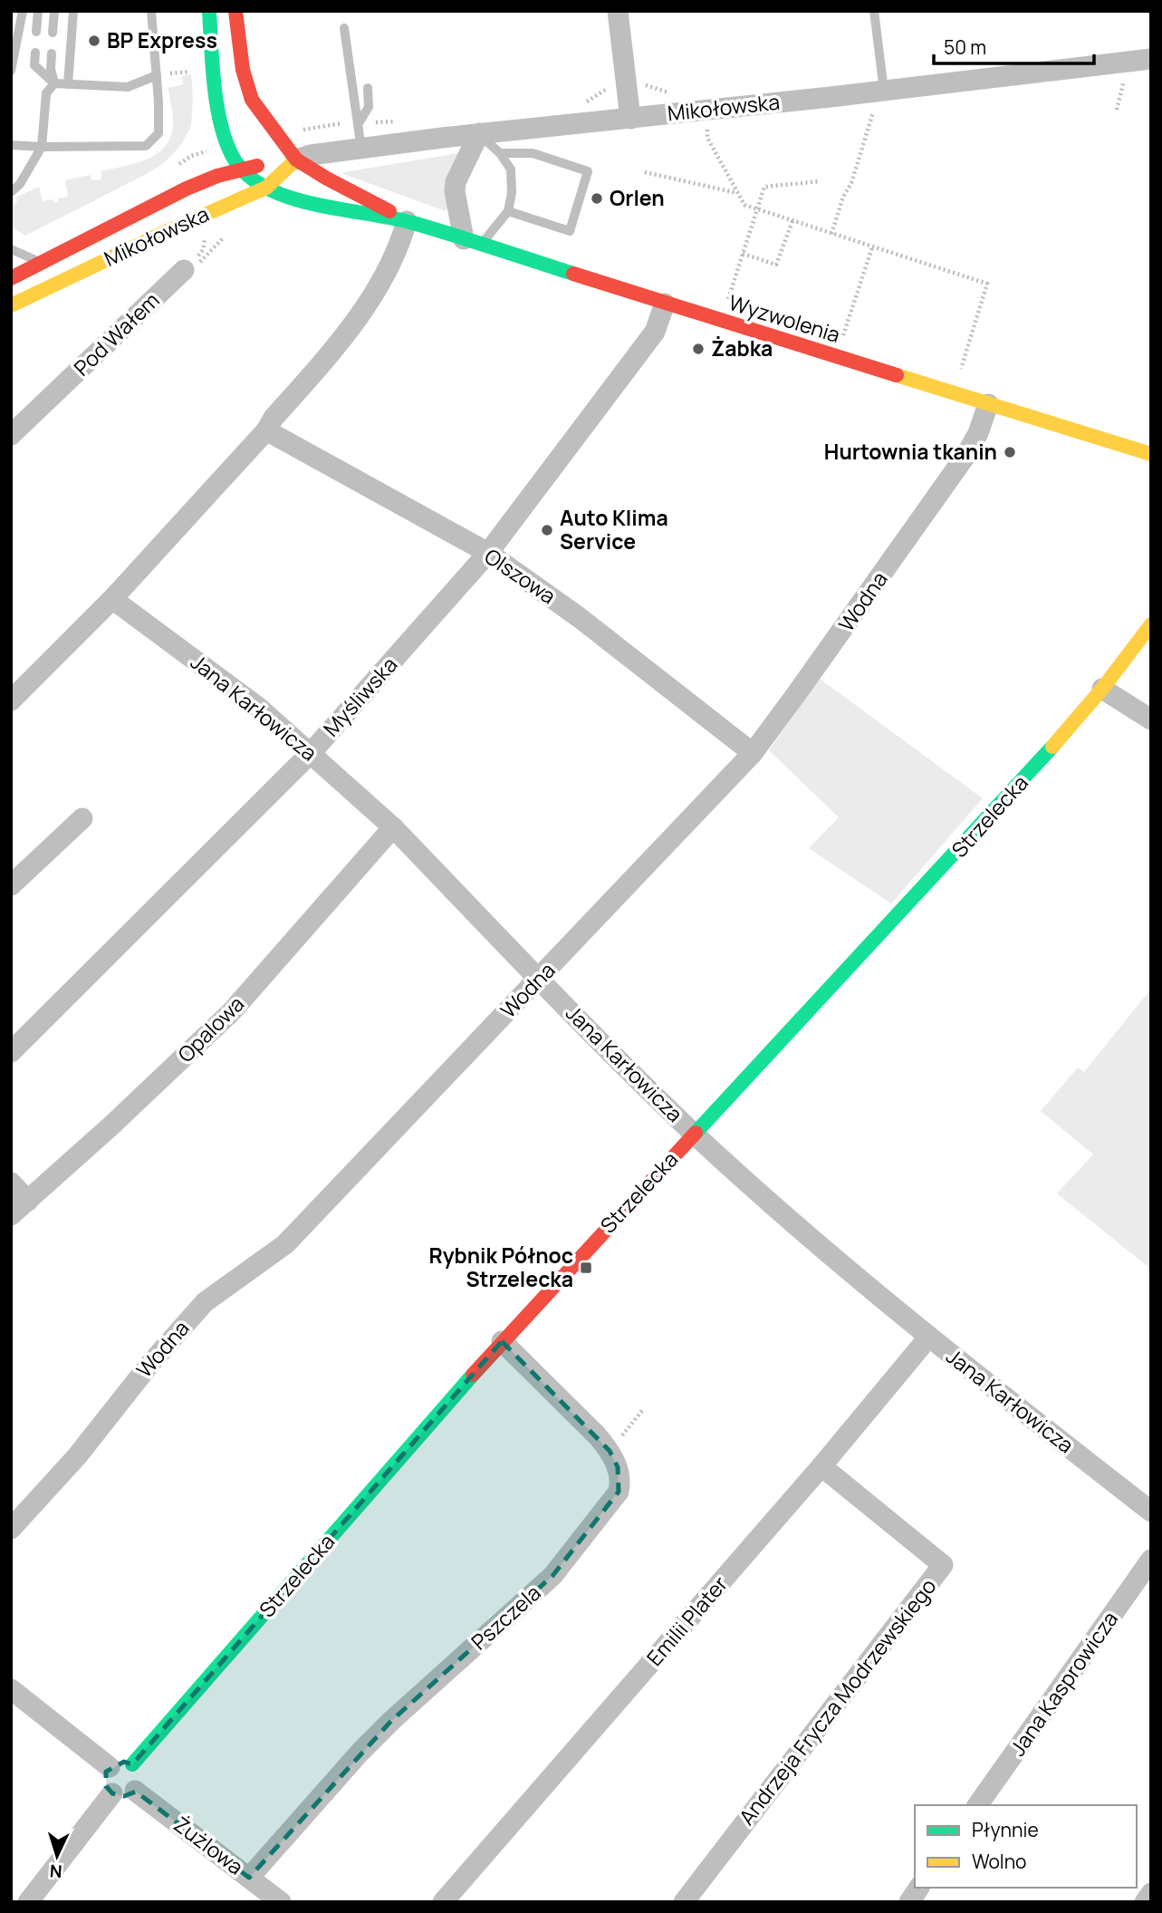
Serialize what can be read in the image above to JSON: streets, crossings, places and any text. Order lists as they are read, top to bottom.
{
  "streets": {
    "main road": ["Mikołowska", "Wyzwolenia", "Strzelecka"],
    "street": [
      "Pod Wałem",
      "Olszowa",
      "Wodna",
      "Myśliwska",
      "Jana Karłowicza",
      "Opalowa",
      "Pszczela",
      "Emilii Plater",
      "Jana Kasprowicza",
      "Andrzeja Frycza Modrzewskiego",
      "Żużlowa"
    ]
  },
  "crossings": [
    ["Mikołowska", "Wyzwolenia"],
    ["Wyzwolenia", "Wodna"],
    ["Wyzwolenia", "Myśliwska"],
    ["Olszowa", "Wodna"],
    ["Olszowa", "Myśliwska"],
    ["Wodna", "Jana Karłowicza"],
    ["Myśliwska", "Jana Karłowicza"],
    ["Jana Karłowicza", "Strzelecka"],
    ["Jana Karłowicza", "Opalowa"],
    ["Jana Karłowicza", "Emilii Plater"],
    ["Strzelecka", "Pszczela"],
    ["Strzelecka", "Żużlowa"],
    ["Pszczela", "Żużlowa"],
    ["Emilii Plater", "Andrzeja Frycza Modrzewskiego"]
  ],
  "places": {
    "other": [
      "BP Express",
      "Orlen",
      "Żabka",
      "Hurtownia tkanin",
      "Auto Klima Service"
    ],
    "transit": ["Rybnik Północ Strzelecka"]
  },
  "legend": ["Płynnie", "Wolno"],
  "scale_bar": "50 m",
  "north": "bottom"
}
